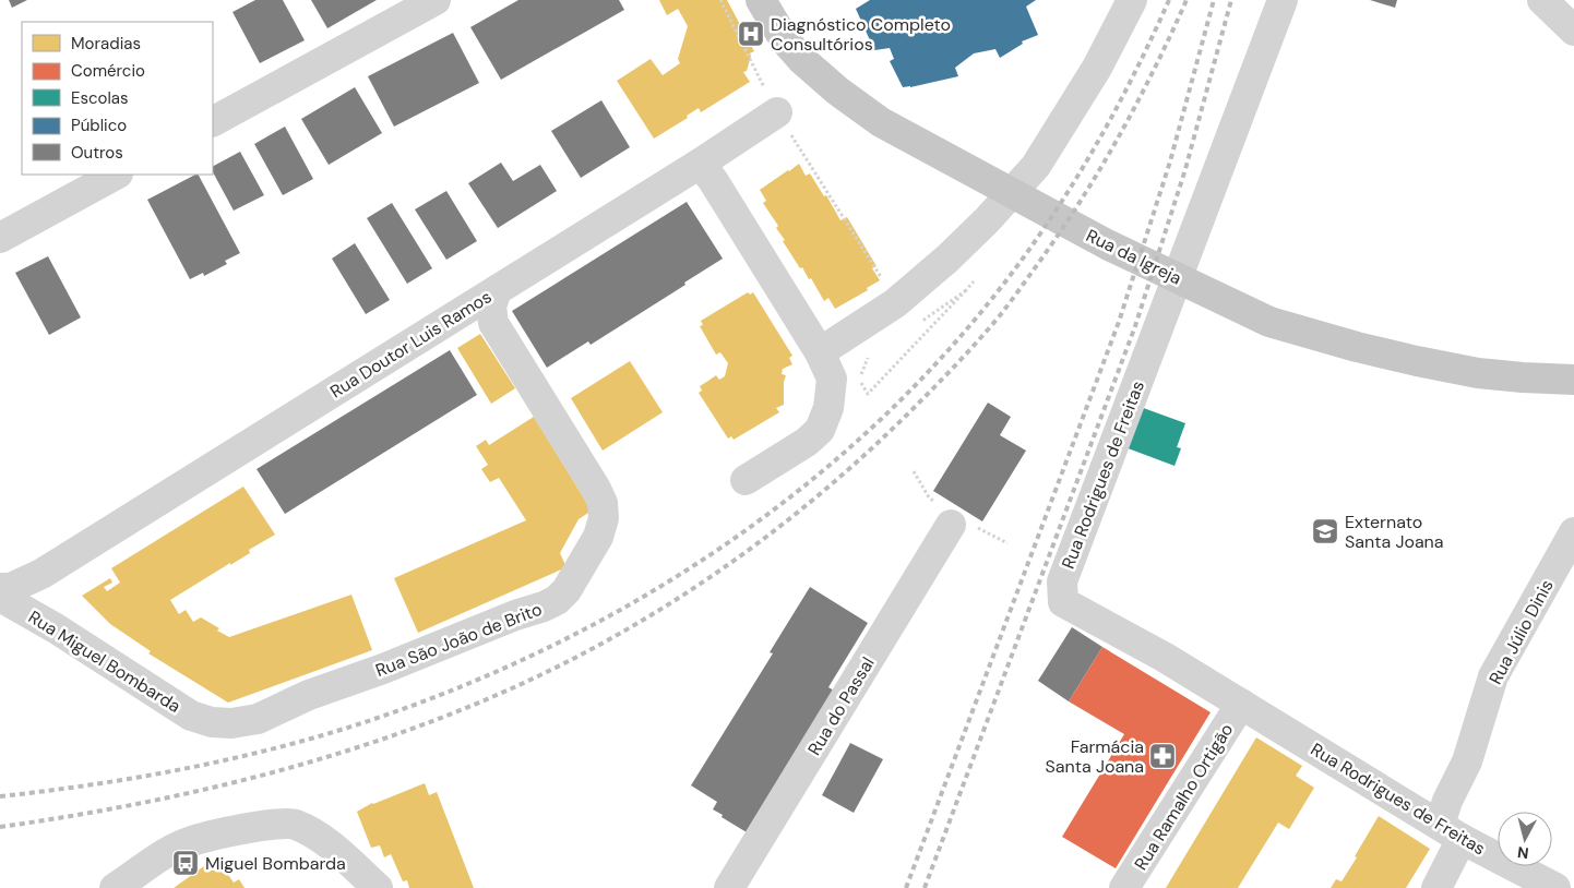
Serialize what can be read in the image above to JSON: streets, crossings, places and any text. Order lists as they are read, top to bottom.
{
  "streets": {
    "main road": ["Rua da Igreja"],
    "street": [
      "Rua Doutor Luis Ramos",
      "Rua Rodrigues de Freitas",
      "Rua Júlio Dinis",
      "Rua São João de Brito",
      "Rua Miguel Bombarda",
      "Rua do Passal",
      "Rua Ramalho Ortigão"
    ]
  },
  "crossings": [
    ["Rua Rodrigues de Freitas", "Rua Júlio Dinis"],
    ["Rua Rodrigues de Freitas", "Rua Ramalho Ortigão"],
    ["Rua São João de Brito", "Rua Miguel Bombarda"]
  ],
  "places": {
    "hospital": ["Diagnóstico Completo Consultórios"],
    "school or university": ["Externato Santa Joana"],
    "pharmacy": ["Farmácia Santa Joana"],
    "bus stop": ["Miguel Bombarda"]
  },
  "legend": [
    "Moradias",
    "Comércio",
    "Escolas",
    "Público",
    "Outros"
  ],
  "north": "bottom"
}
